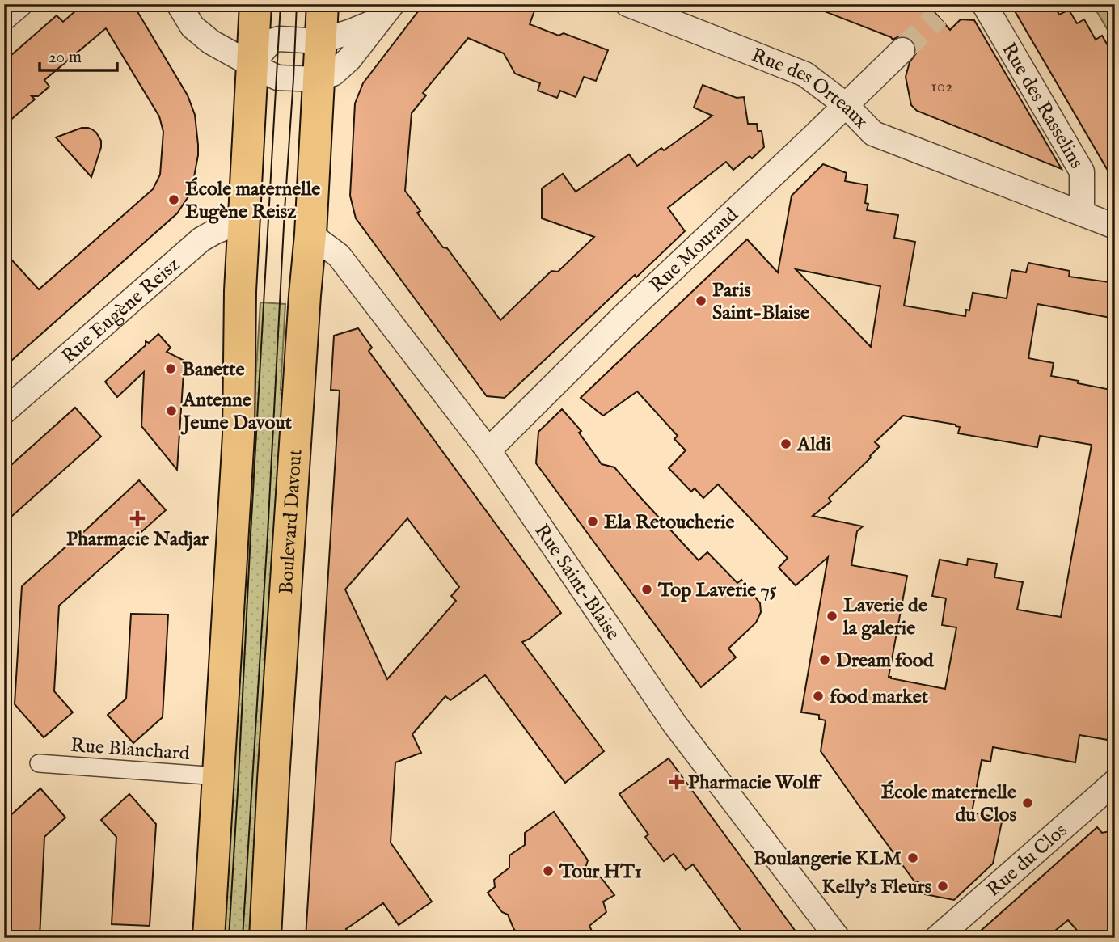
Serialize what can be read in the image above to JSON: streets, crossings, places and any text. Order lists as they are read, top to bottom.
{
  "streets": {
    "main road": ["Boulevard Davout"],
    "street": [
      "Rue des Orteaux",
      "Rue des Rasselins",
      "Rue Mouraud",
      "Rue Eugène Reisz",
      "Rue Saint-Blaise",
      "Rue Blanchard",
      "Rue du Clos"
    ]
  },
  "crossings": [
    ["Rue des Orteaux", "Rue des Rasselins"],
    ["Rue des Orteaux", "Rue Mouraud"],
    ["Rue Mouraud", "Rue Saint-Blaise"],
    ["Boulevard Davout", "Rue Saint-Blaise"]
  ],
  "places": {
    "other": [
      "École maternelle Eugène Reisz",
      "Paris Saint-Blaise",
      "Banette",
      "Antenne Jeune Davout",
      "Aldi",
      "Ela Retoucherie",
      "Top Laverie 75",
      "Laverie de la galerie",
      "Dream food",
      "food market",
      "École maternelle du Clos",
      "Boulangerie KLM",
      "Tour HT1",
      "Kelly's Fleurs"
    ],
    "health": ["Pharmacie Nadjar", "Pharmacie Wolff"]
  },
  "house_numbers": ["102"],
  "scale_bar": "20 m"
}
